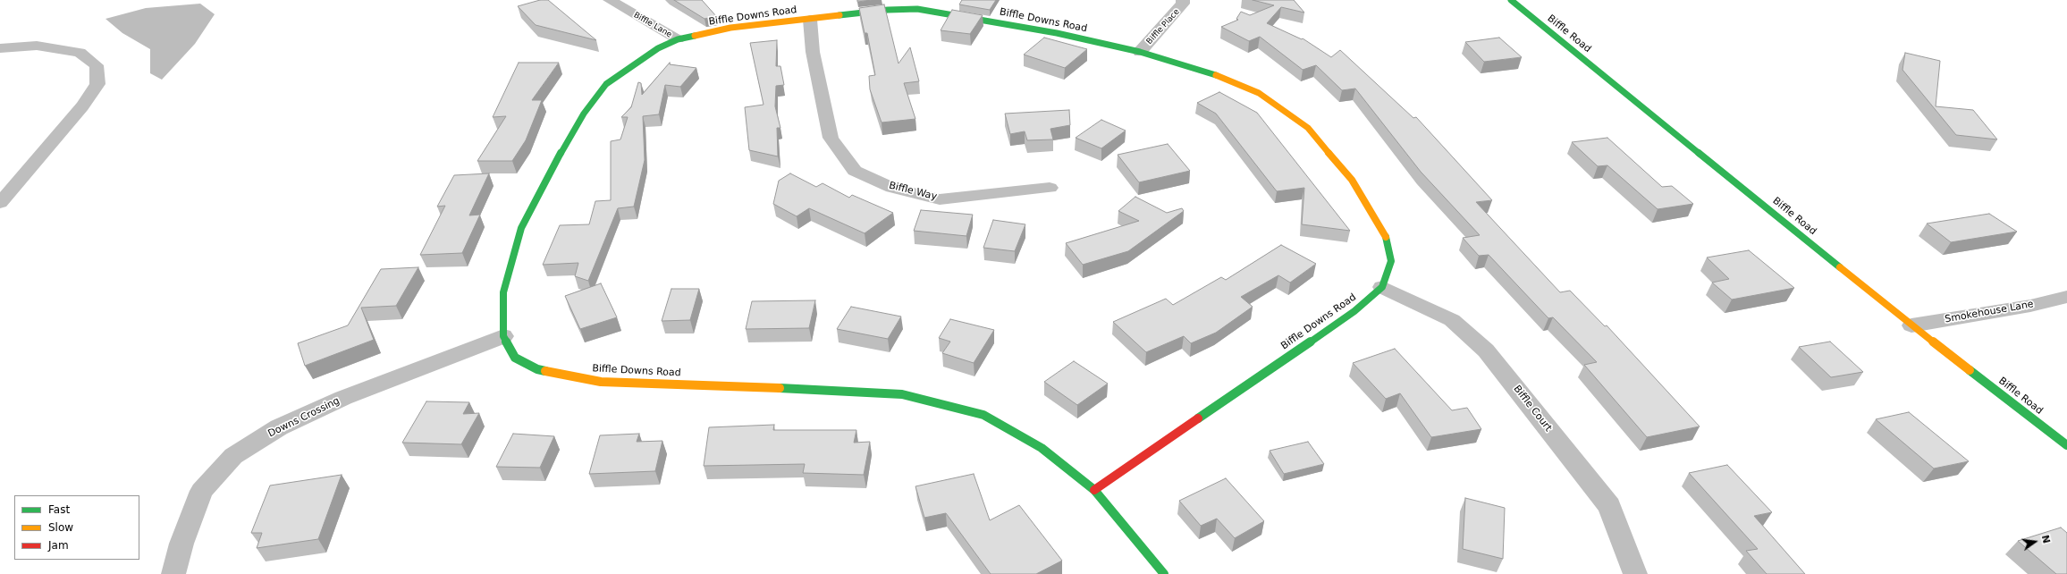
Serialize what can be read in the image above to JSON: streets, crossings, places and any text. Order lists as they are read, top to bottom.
{
  "streets": {
    "street": [
      "Biffle Downs Road",
      "Biffle Lane",
      "Biffle Place",
      "Biffle Road",
      "Biffle Way",
      "Smokehouse Lane",
      "Biffle Court",
      "Downs Crossing"
    ]
  },
  "crossings": [
    ["Biffle Downs Road", "Biffle Lane"],
    ["Biffle Downs Road", "Biffle Place"],
    ["Biffle Downs Road", "Biffle Way"],
    ["Biffle Downs Road", "Biffle Court"],
    ["Biffle Downs Road", "Downs Crossing"],
    ["Biffle Road", "Smokehouse Lane"]
  ],
  "legend": ["Fast", "Slow", "Jam"],
  "north": "right"
}
